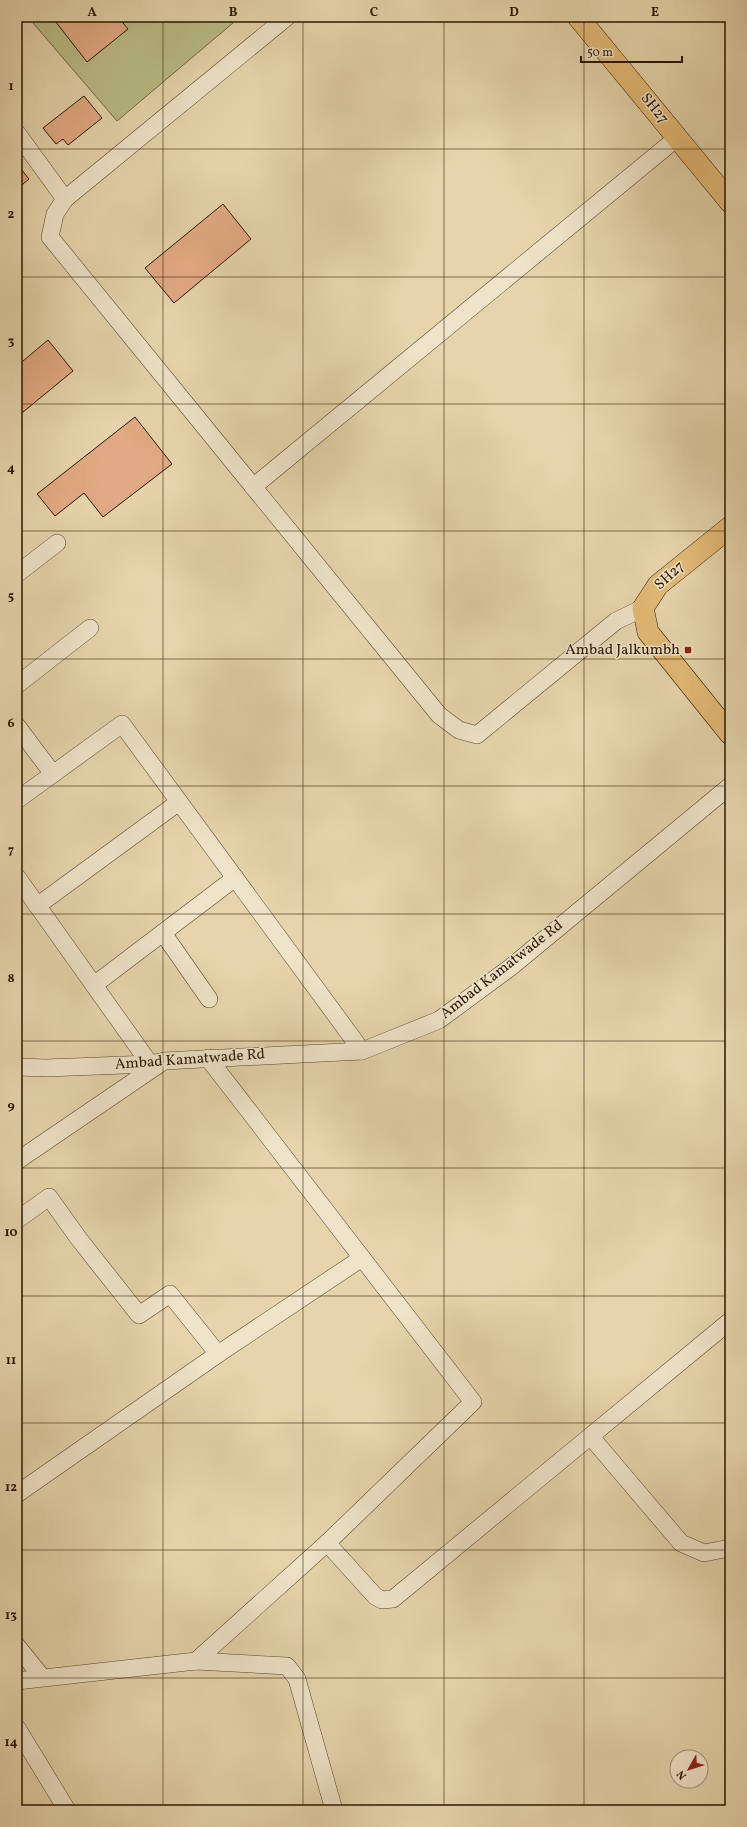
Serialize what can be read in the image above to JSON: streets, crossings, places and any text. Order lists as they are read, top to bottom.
{
  "streets": {
    "main road": ["SH27"],
    "street": ["Ambad Kamatwade Rd"]
  },
  "places": {
    "transit": ["Ambad Jalkumbh"]
  },
  "scale_bar": "50 m",
  "north": "bottom left",
  "grid": {
    "columns": [
      "A",
      "B",
      "C",
      "D",
      "E"
    ],
    "rows": [
      "1",
      "2",
      "3",
      "4",
      "5",
      "6",
      "7",
      "8",
      "9",
      "10",
      "11",
      "12",
      "13",
      "14"
    ]
  }
}
